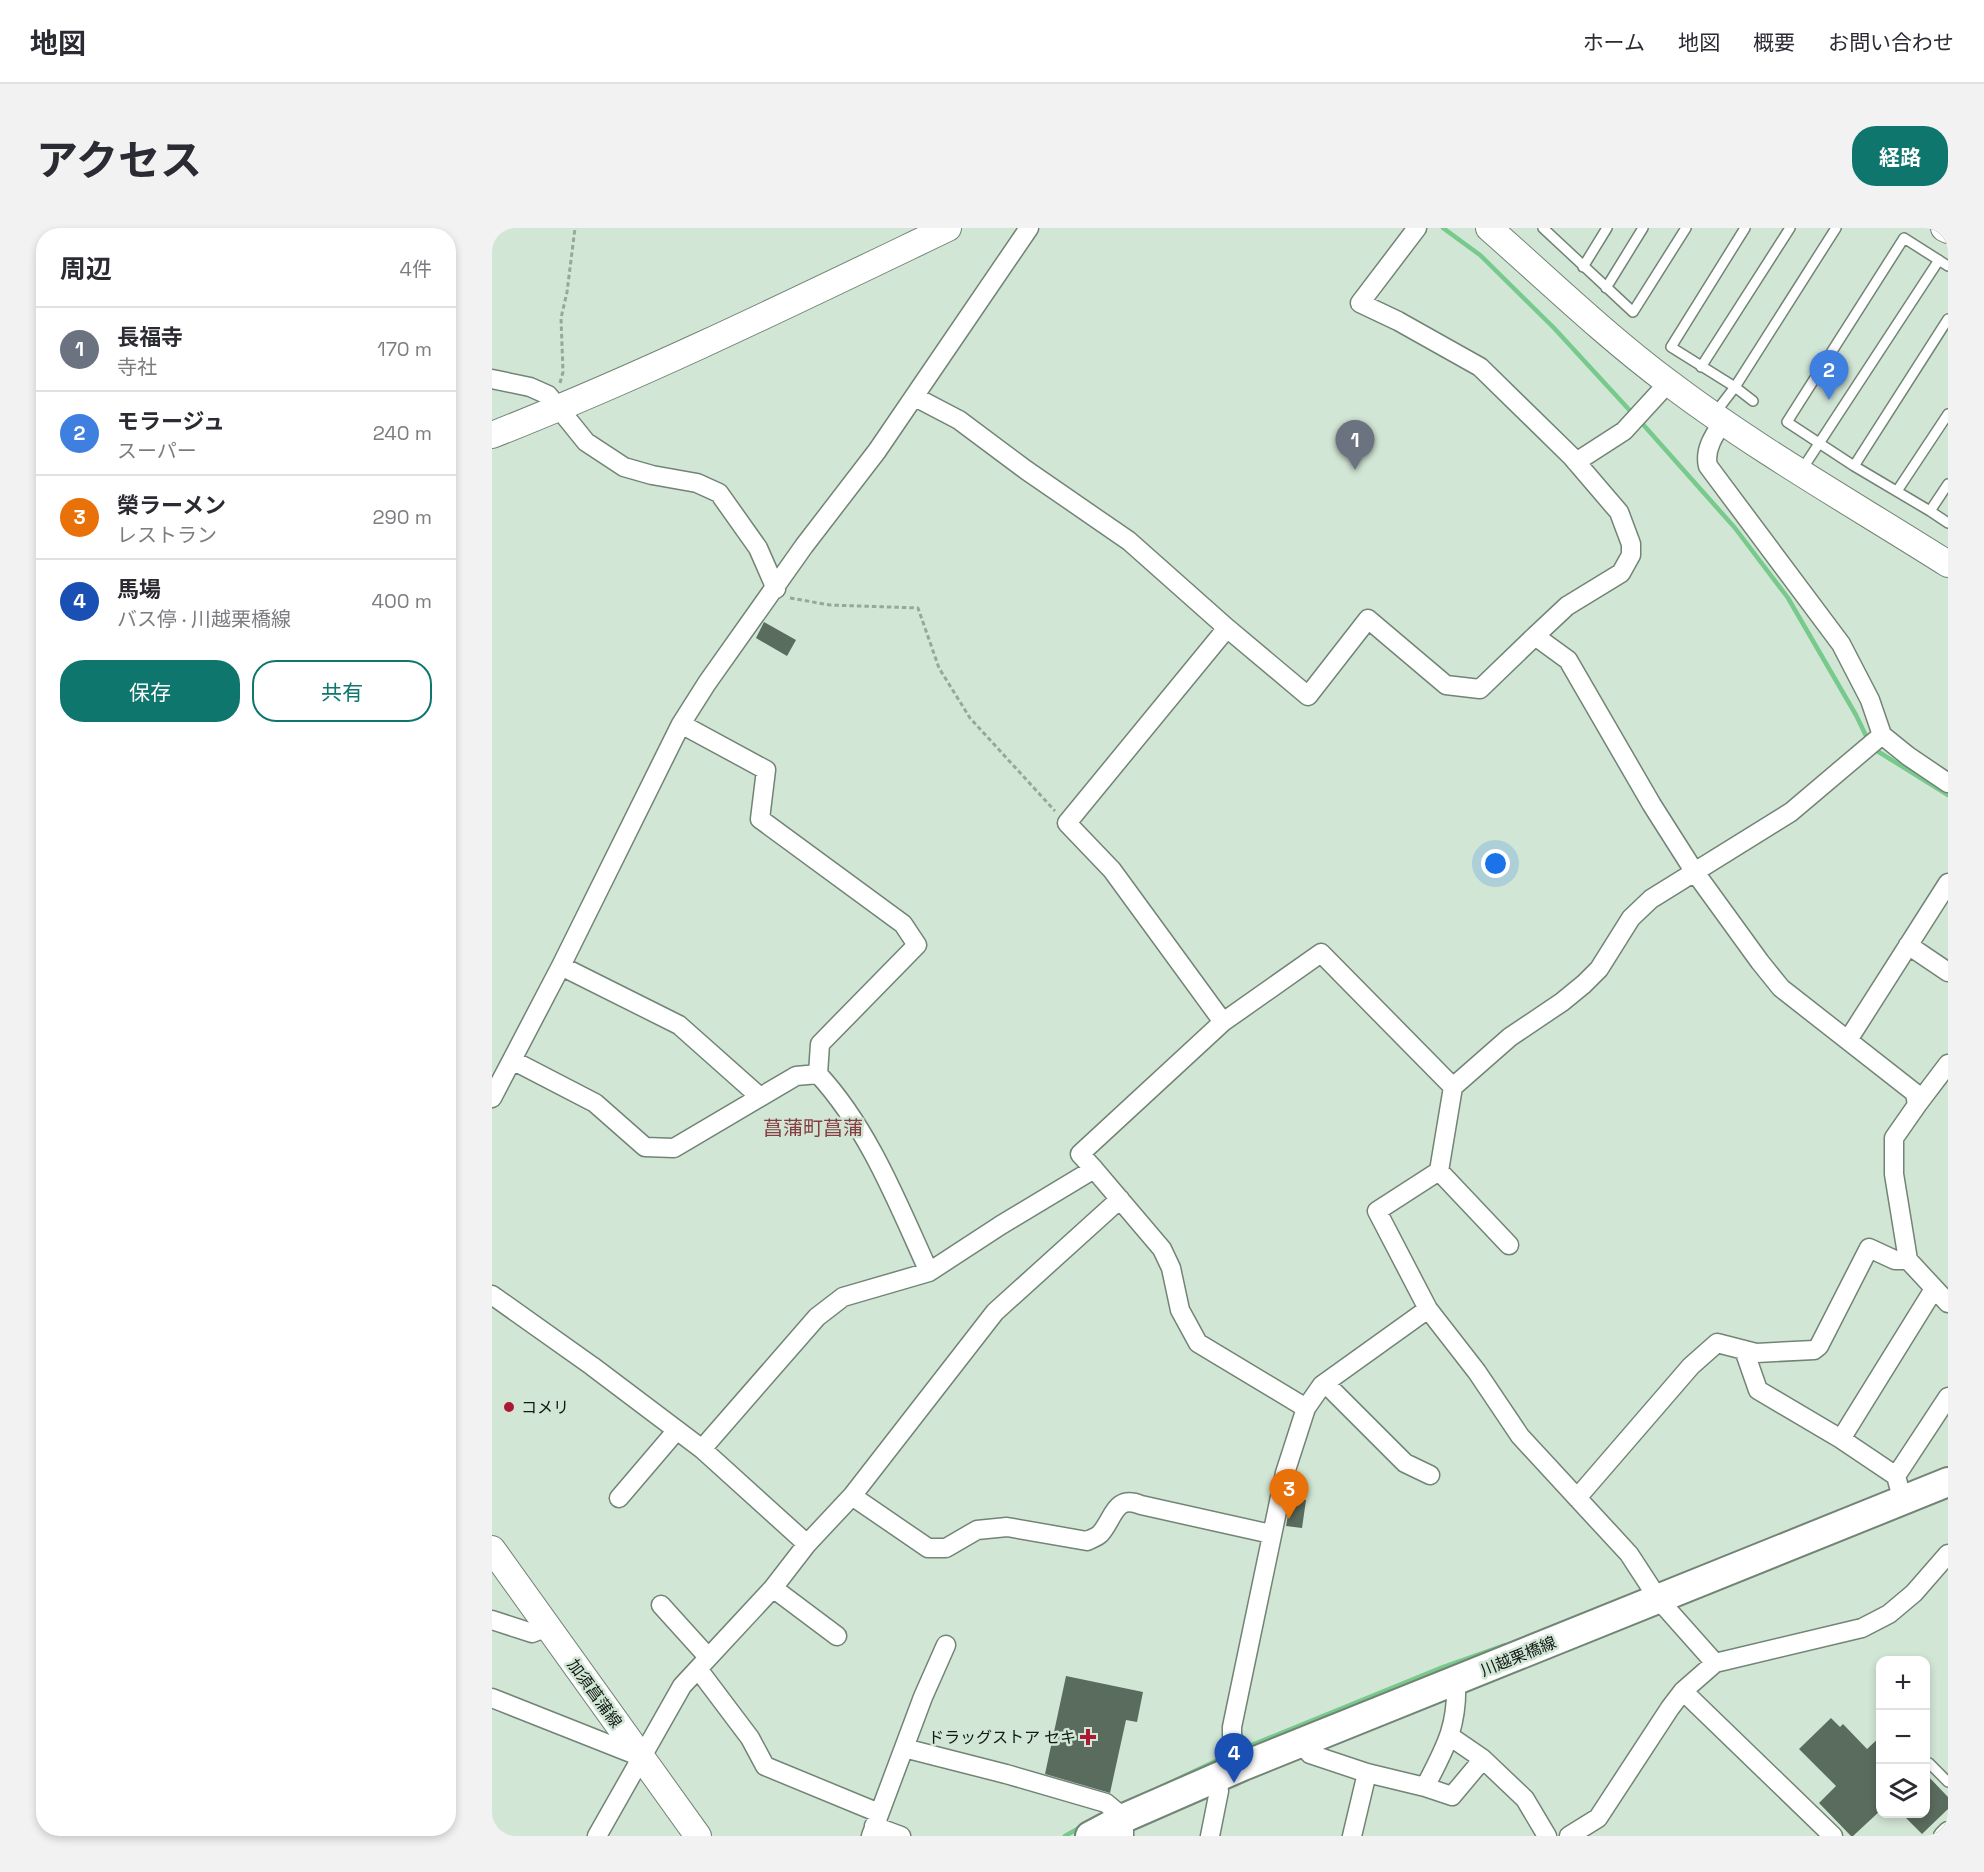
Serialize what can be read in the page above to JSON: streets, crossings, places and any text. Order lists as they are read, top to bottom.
{
  "streets": {
    "main road": ["川越栗橋線"],
    "street": ["加須菖蒲線"]
  },
  "districts": ["菖蒲町菖蒲"],
  "places": {
    "other": ["コメリ"],
    "health": ["ドラッグストア セキ"]
  },
  "page": {
    "header": "地図",
    "nav": [
      "ホーム",
      "地図",
      "概要",
      "お問い合わせ"
    ],
    "title": "アクセス",
    "buttons": [
      "経路",
      ["保存", "共有"]
    ],
    "heading": ["周辺", "4件"],
    "list": [
      {
        "mark": "1",
        "name": "長福寺",
        "note": "寺社",
        "value": "170 m"
      },
      {
        "mark": "2",
        "name": "モラージュ",
        "note": "スーパー",
        "value": "240 m"
      },
      {
        "mark": "3",
        "name": "榮ラーメン",
        "note": "レストラン",
        "value": "290 m"
      },
      {
        "mark": "4",
        "name": "馬場",
        "note": "バス停 · 川越栗橋線",
        "value": "400 m"
      }
    ],
    "pins": [
      "2",
      "1",
      "3",
      "4"
    ],
    "map_buttons": ["+", "−"]
  }
}
